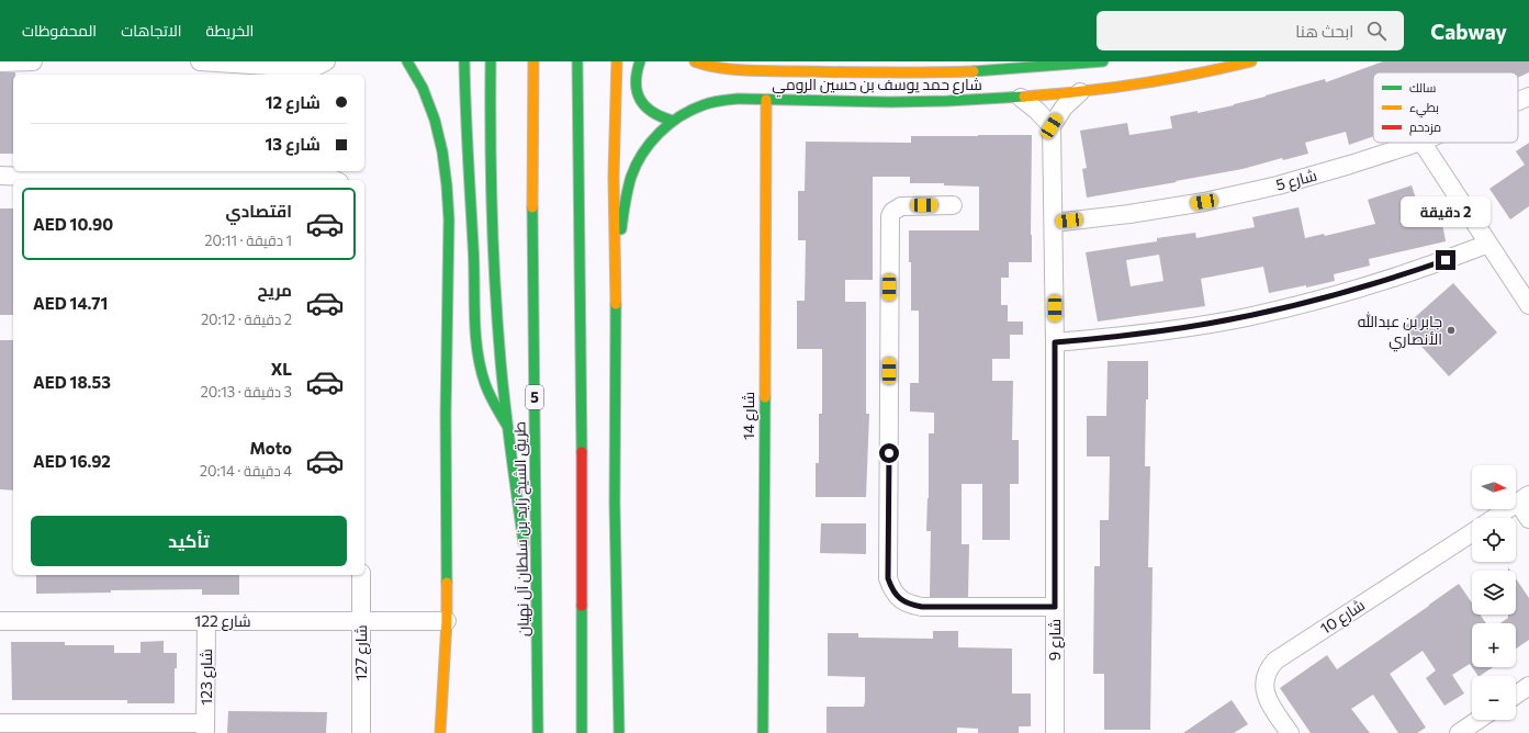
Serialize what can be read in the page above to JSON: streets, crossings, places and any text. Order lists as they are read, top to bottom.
{
  "streets": {
    "main road": [
      "شارع حمد يوسف بن حسين الرومي",
      "5",
      "شارع 14",
      "طريق الشيخ زايد بن سلطان آل نهيان"
    ],
    "street": [
      "شارع 5",
      "شارع 10",
      "شارع 122",
      "شارع 9",
      "شارع 127",
      "شارع 123"
    ]
  },
  "crossings": [
    ["شارع حمد يوسف بن حسين الرومي", "شارع 14"],
    ["شارع 5", "شارع 9"],
    ["5", "طريق الشيخ زايد بن سلطان آل نهيان"],
    ["شارع 122", "شارع 127"],
    ["شارع 122", "شارع 123"]
  ],
  "places": ["جابر بن عبدالله الأنصاري"],
  "legend": ["سالك", "بطيء", "مزدحم"],
  "north": "right",
  "page": {
    "header": "Cabway",
    "search": "ابحث هنا",
    "nav": ["الخريطة", "الاتجاهات", "المحفوظات"],
    "banner": ["شارع 12", "شارع 13"],
    "list": [
      {
        "name": "اقتصادي",
        "note": "1 دقيقة · 20:11",
        "value": "AED 10.90"
      },
      {
        "name": "مريح",
        "note": "2 دقيقة · 20:12",
        "value": "AED 14.71"
      },
      {
        "name": "XL",
        "note": "3 دقيقة · 20:13",
        "value": "AED 18.53"
      },
      {
        "name": "Moto",
        "note": "4 دقيقة · 20:14",
        "value": "AED 16.92"
      }
    ],
    "bubble": "2 دقيقة",
    "map_buttons": ["+", "−"],
    "buttons": "تأكيد"
  }
}
